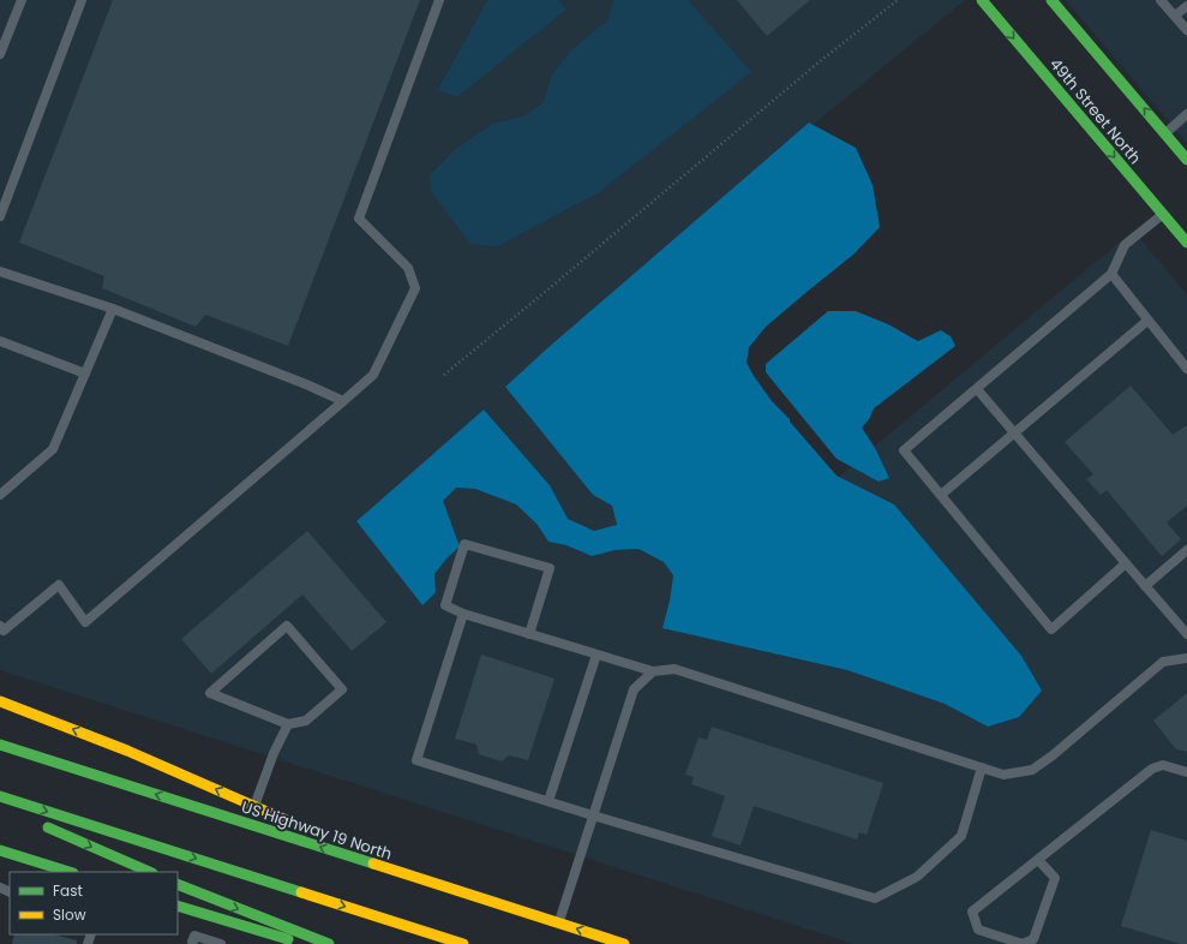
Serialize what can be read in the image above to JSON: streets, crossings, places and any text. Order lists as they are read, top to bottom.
{
  "streets": {
    "main road": ["49th Street North", "US Highway 19 North"]
  },
  "legend": ["Fast", "Slow"]
}
